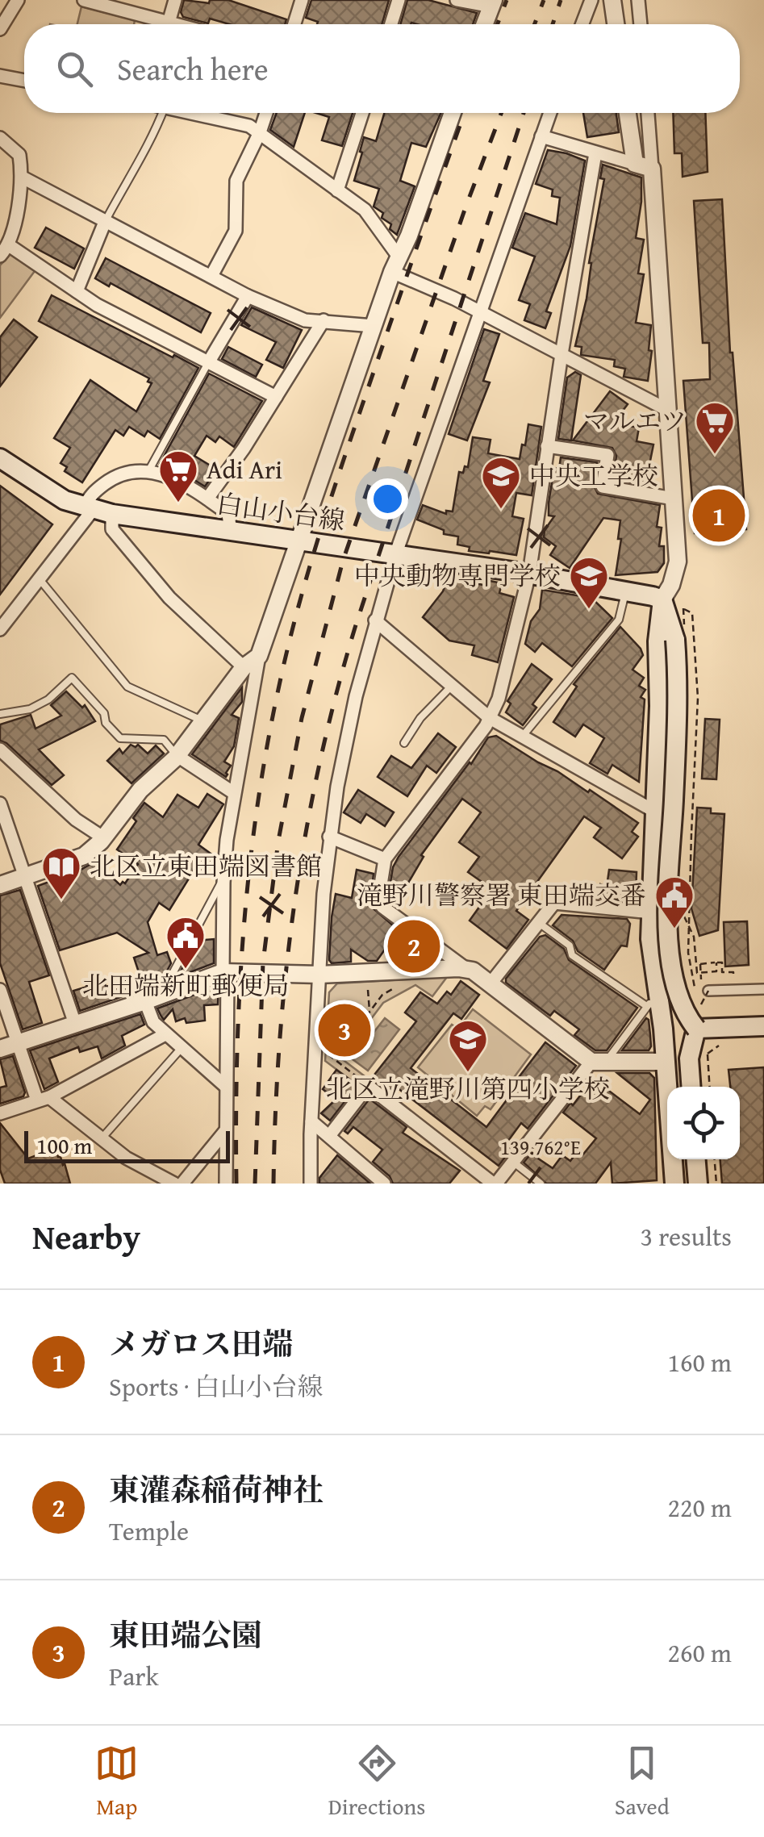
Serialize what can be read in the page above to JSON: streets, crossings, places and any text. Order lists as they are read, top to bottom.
{
  "streets": {
    "main road": ["白山小台線"]
  },
  "places": {
    "supermarket": ["マルエツ", "Adi Ari"],
    "school or university": ["中央工学校", "中央動物専門学校", "北区立滝野川第四小学校"],
    "library": ["北区立東田端図書館"],
    "public building": ["滝野川警察署 東田端交番", "北田端新町郵便局"]
  },
  "scale_bar": "100 m",
  "page": {
    "search": "Search here",
    "pins": ["1", "2", "3"],
    "scale": "100 m",
    "heading": ["Nearby", "3 results"],
    "list": [
      {
        "mark": "1",
        "name": "メガロス田端",
        "note": "Sports · 白山小台線",
        "value": "160 m"
      },
      {
        "mark": "2",
        "name": "東灌森稲荷神社",
        "note": "Temple",
        "value": "220 m"
      },
      {
        "mark": "3",
        "name": "東田端公園",
        "note": "Park",
        "value": "260 m"
      }
    ],
    "nav": ["Map", "Directions", "Saved"]
  },
  "coordinates": ["139.762°E"]
}
